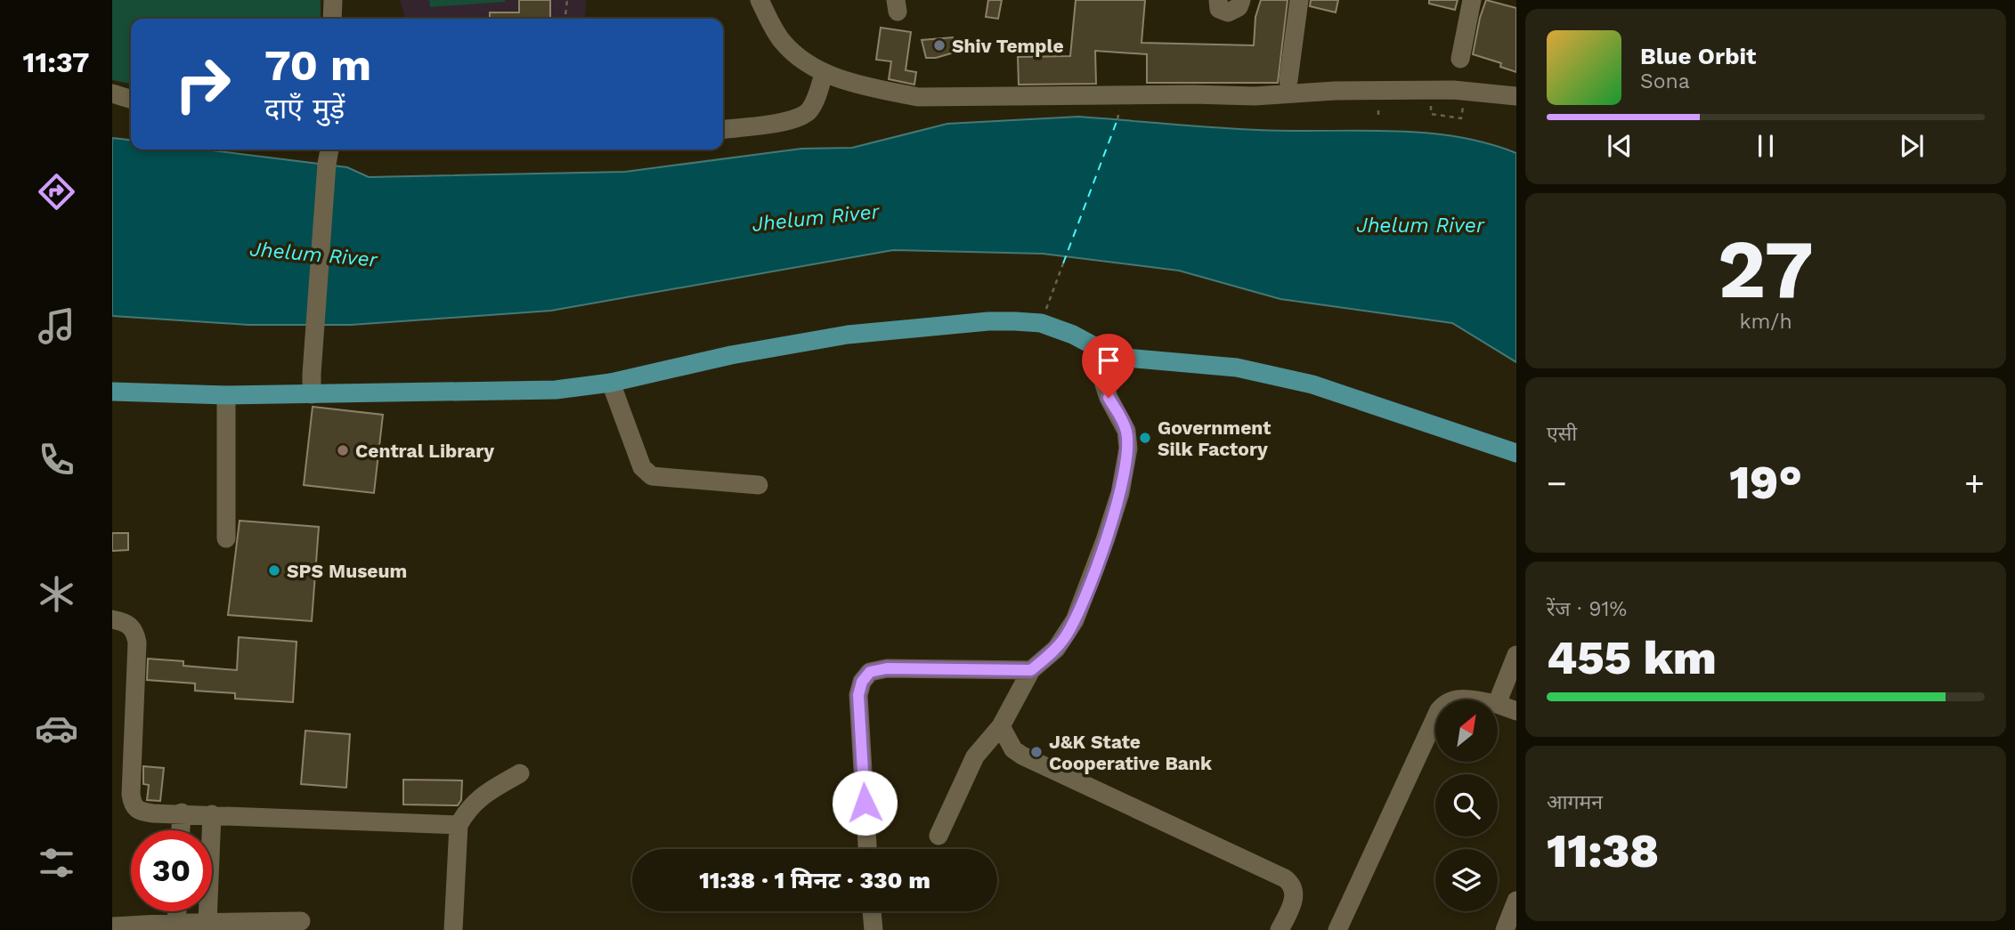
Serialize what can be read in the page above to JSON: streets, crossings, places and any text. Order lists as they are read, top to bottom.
{
  "water": ["Jhelum River"],
  "places": [
    "Shiv Temple",
    "Government Silk Factory",
    "Central Library",
    "SPS Museum",
    "J&K State Cooperative Bank"
  ],
  "north": "top right",
  "page": {
    "tabs": "11:37",
    "turn": ["70 m", "दाएँ मुड़ें"],
    "song": ["Blue Orbit", "Sona"],
    "tile": [
      ["27", "km/h"],
      "एसी",
      ["रेंज · 91%", "455 km"],
      ["आगमन", "11:38"]
    ],
    "heat": ["−", "19°", "+"],
    "limit": "30",
    "trip": "11:38 · 1 मिनट · 330 m"
  }
}
